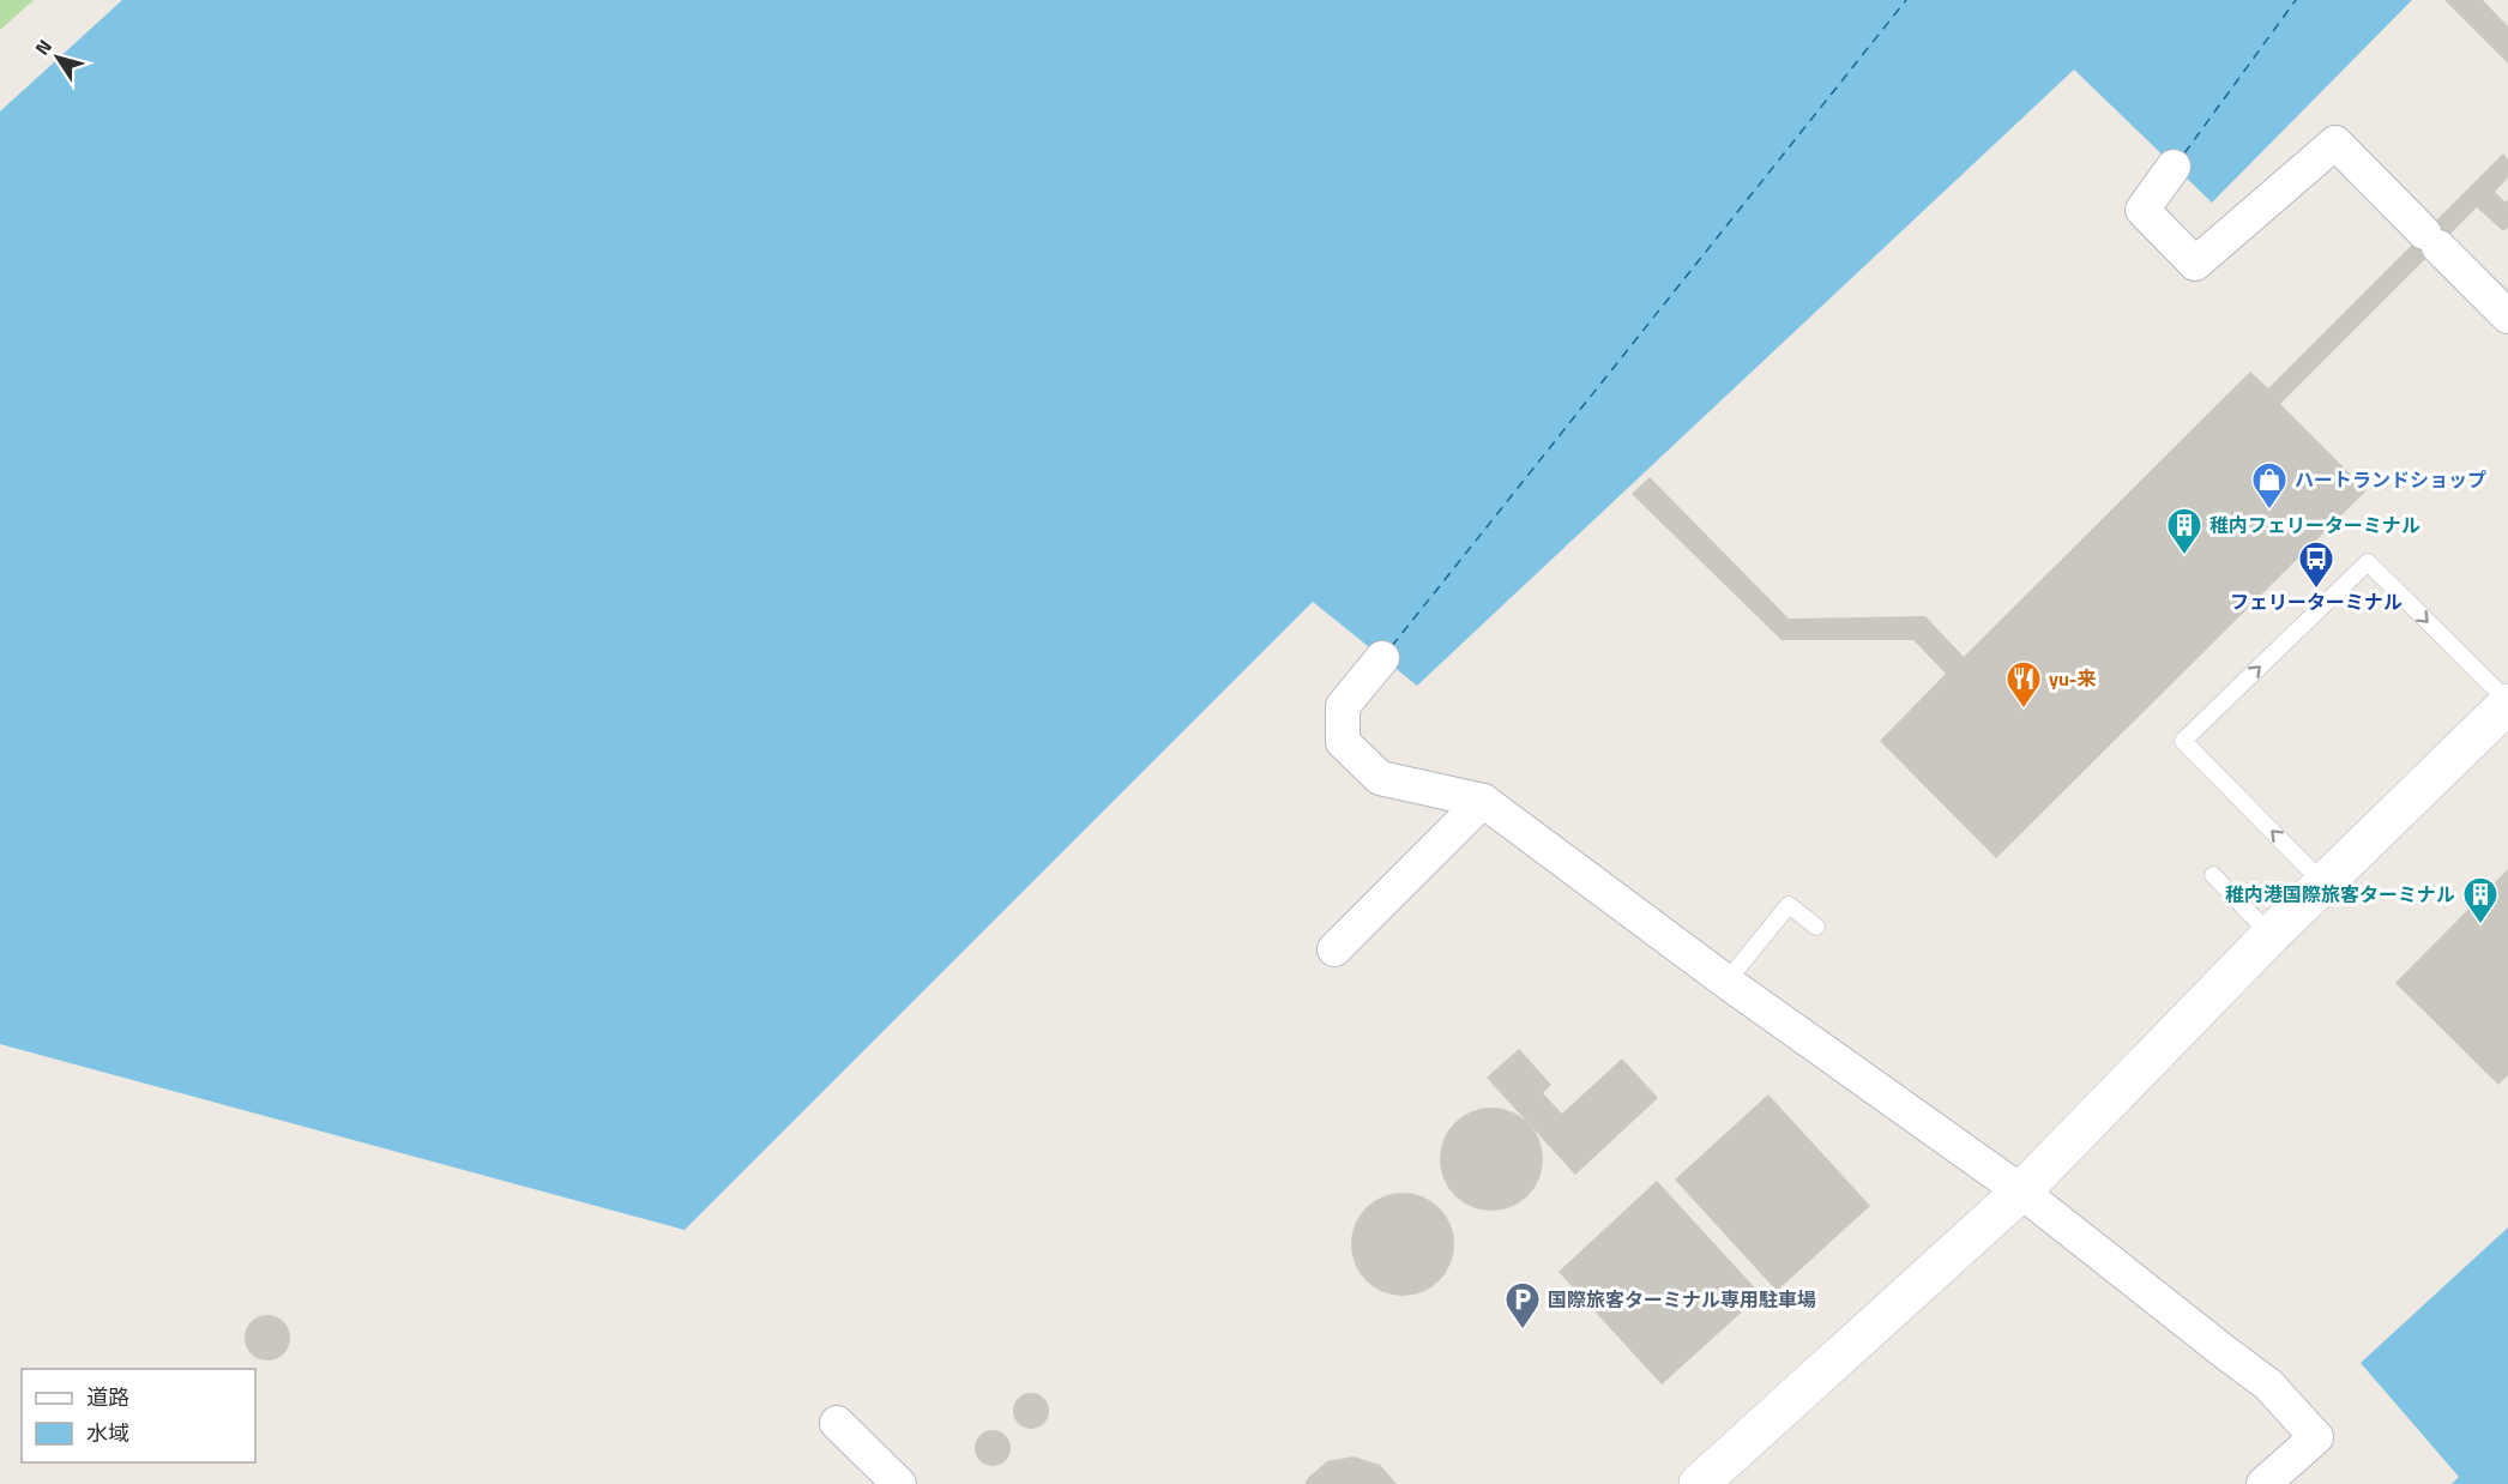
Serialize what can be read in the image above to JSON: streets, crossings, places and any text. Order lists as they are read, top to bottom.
{
  "places": {
    "shop": ["ハートランドショップ"],
    "building": ["稚内フェリーターミナル", "稚内港国際旅客ターミナル"],
    "bus stop": ["フェリーターミナル"],
    "restaurant": ["yu-来"],
    "parking": ["国際旅客ターミナル専用駐車場"]
  },
  "legend": ["道路", "水域"],
  "north": "top left"
}
